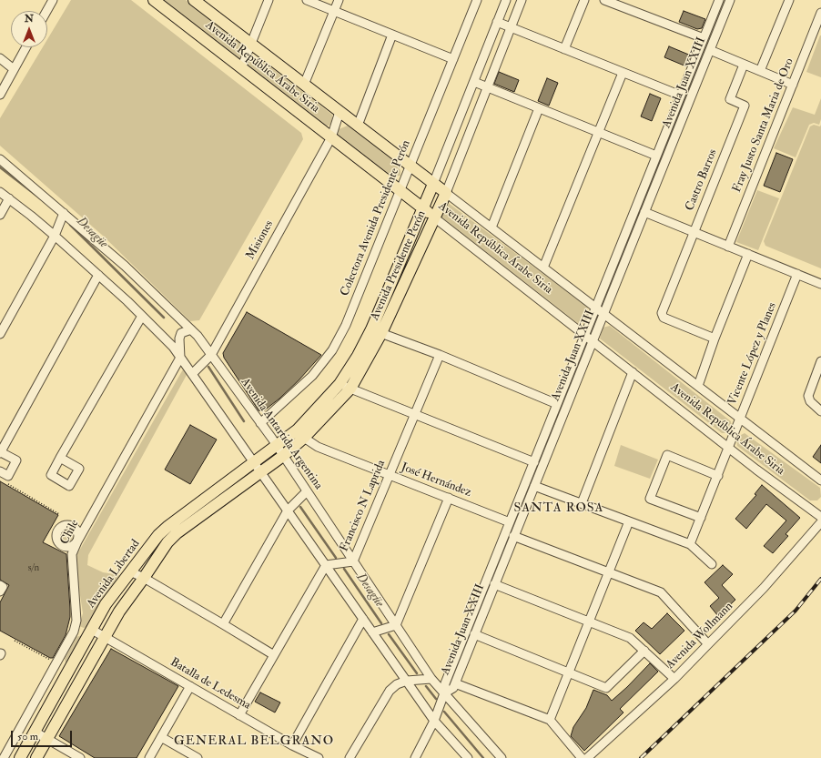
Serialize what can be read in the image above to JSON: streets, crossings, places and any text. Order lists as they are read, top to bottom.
{
  "streets": {
    "main road": ["Avenida República Árabe Siria", "Avenida Presidente Perón", "Avenida Libertad"],
    "street": [
      "Avenida Juan XXIII",
      "Fray Justo Santa Maria de Oro",
      "Castro Barros",
      "Colectora Avenida Presidente Perón",
      "Misiones",
      "Vicente López y Planes",
      "Avenida Antartida Argentina",
      "José Hernández",
      "Francisco N Laprida",
      "Chile",
      "Avenida Wollmann",
      "Batalla de Ledesma"
    ]
  },
  "crossings": [
    ["Avenida República Árabe Siria", "Avenida Juan XXIII"],
    ["Avenida República Árabe Siria", "Colectora Avenida Presidente Perón"],
    ["Avenida República Árabe Siria", "Misiones"],
    ["Avenida República Árabe Siria", "Avenida Presidente Perón"],
    ["Avenida República Árabe Siria", "Vicente López y Planes"],
    ["Avenida Juan XXIII", "Avenida Antartida Argentina"],
    ["Avenida Juan XXIII", "José Hernández"],
    ["Colectora Avenida Presidente Perón", "Avenida Antartida Argentina"],
    ["Misiones", "Avenida Antartida Argentina"],
    ["Avenida Presidente Perón", "Avenida Antartida Argentina"],
    ["Avenida Presidente Perón", "José Hernández"],
    ["Avenida Presidente Perón", "Avenida Libertad"],
    ["Avenida Antartida Argentina", "Francisco N Laprida"],
    ["Avenida Antartida Argentina", "Avenida Libertad"],
    ["José Hernández", "Francisco N Laprida"],
    ["Avenida Libertad", "Batalla de Ledesma"]
  ],
  "districts": ["SANTA ROSA", "GENERAL BELGRANO"],
  "water": ["Desagüe"],
  "house_numbers": ["s/n"],
  "scale_bar": "50 m",
  "north": "top"
}
